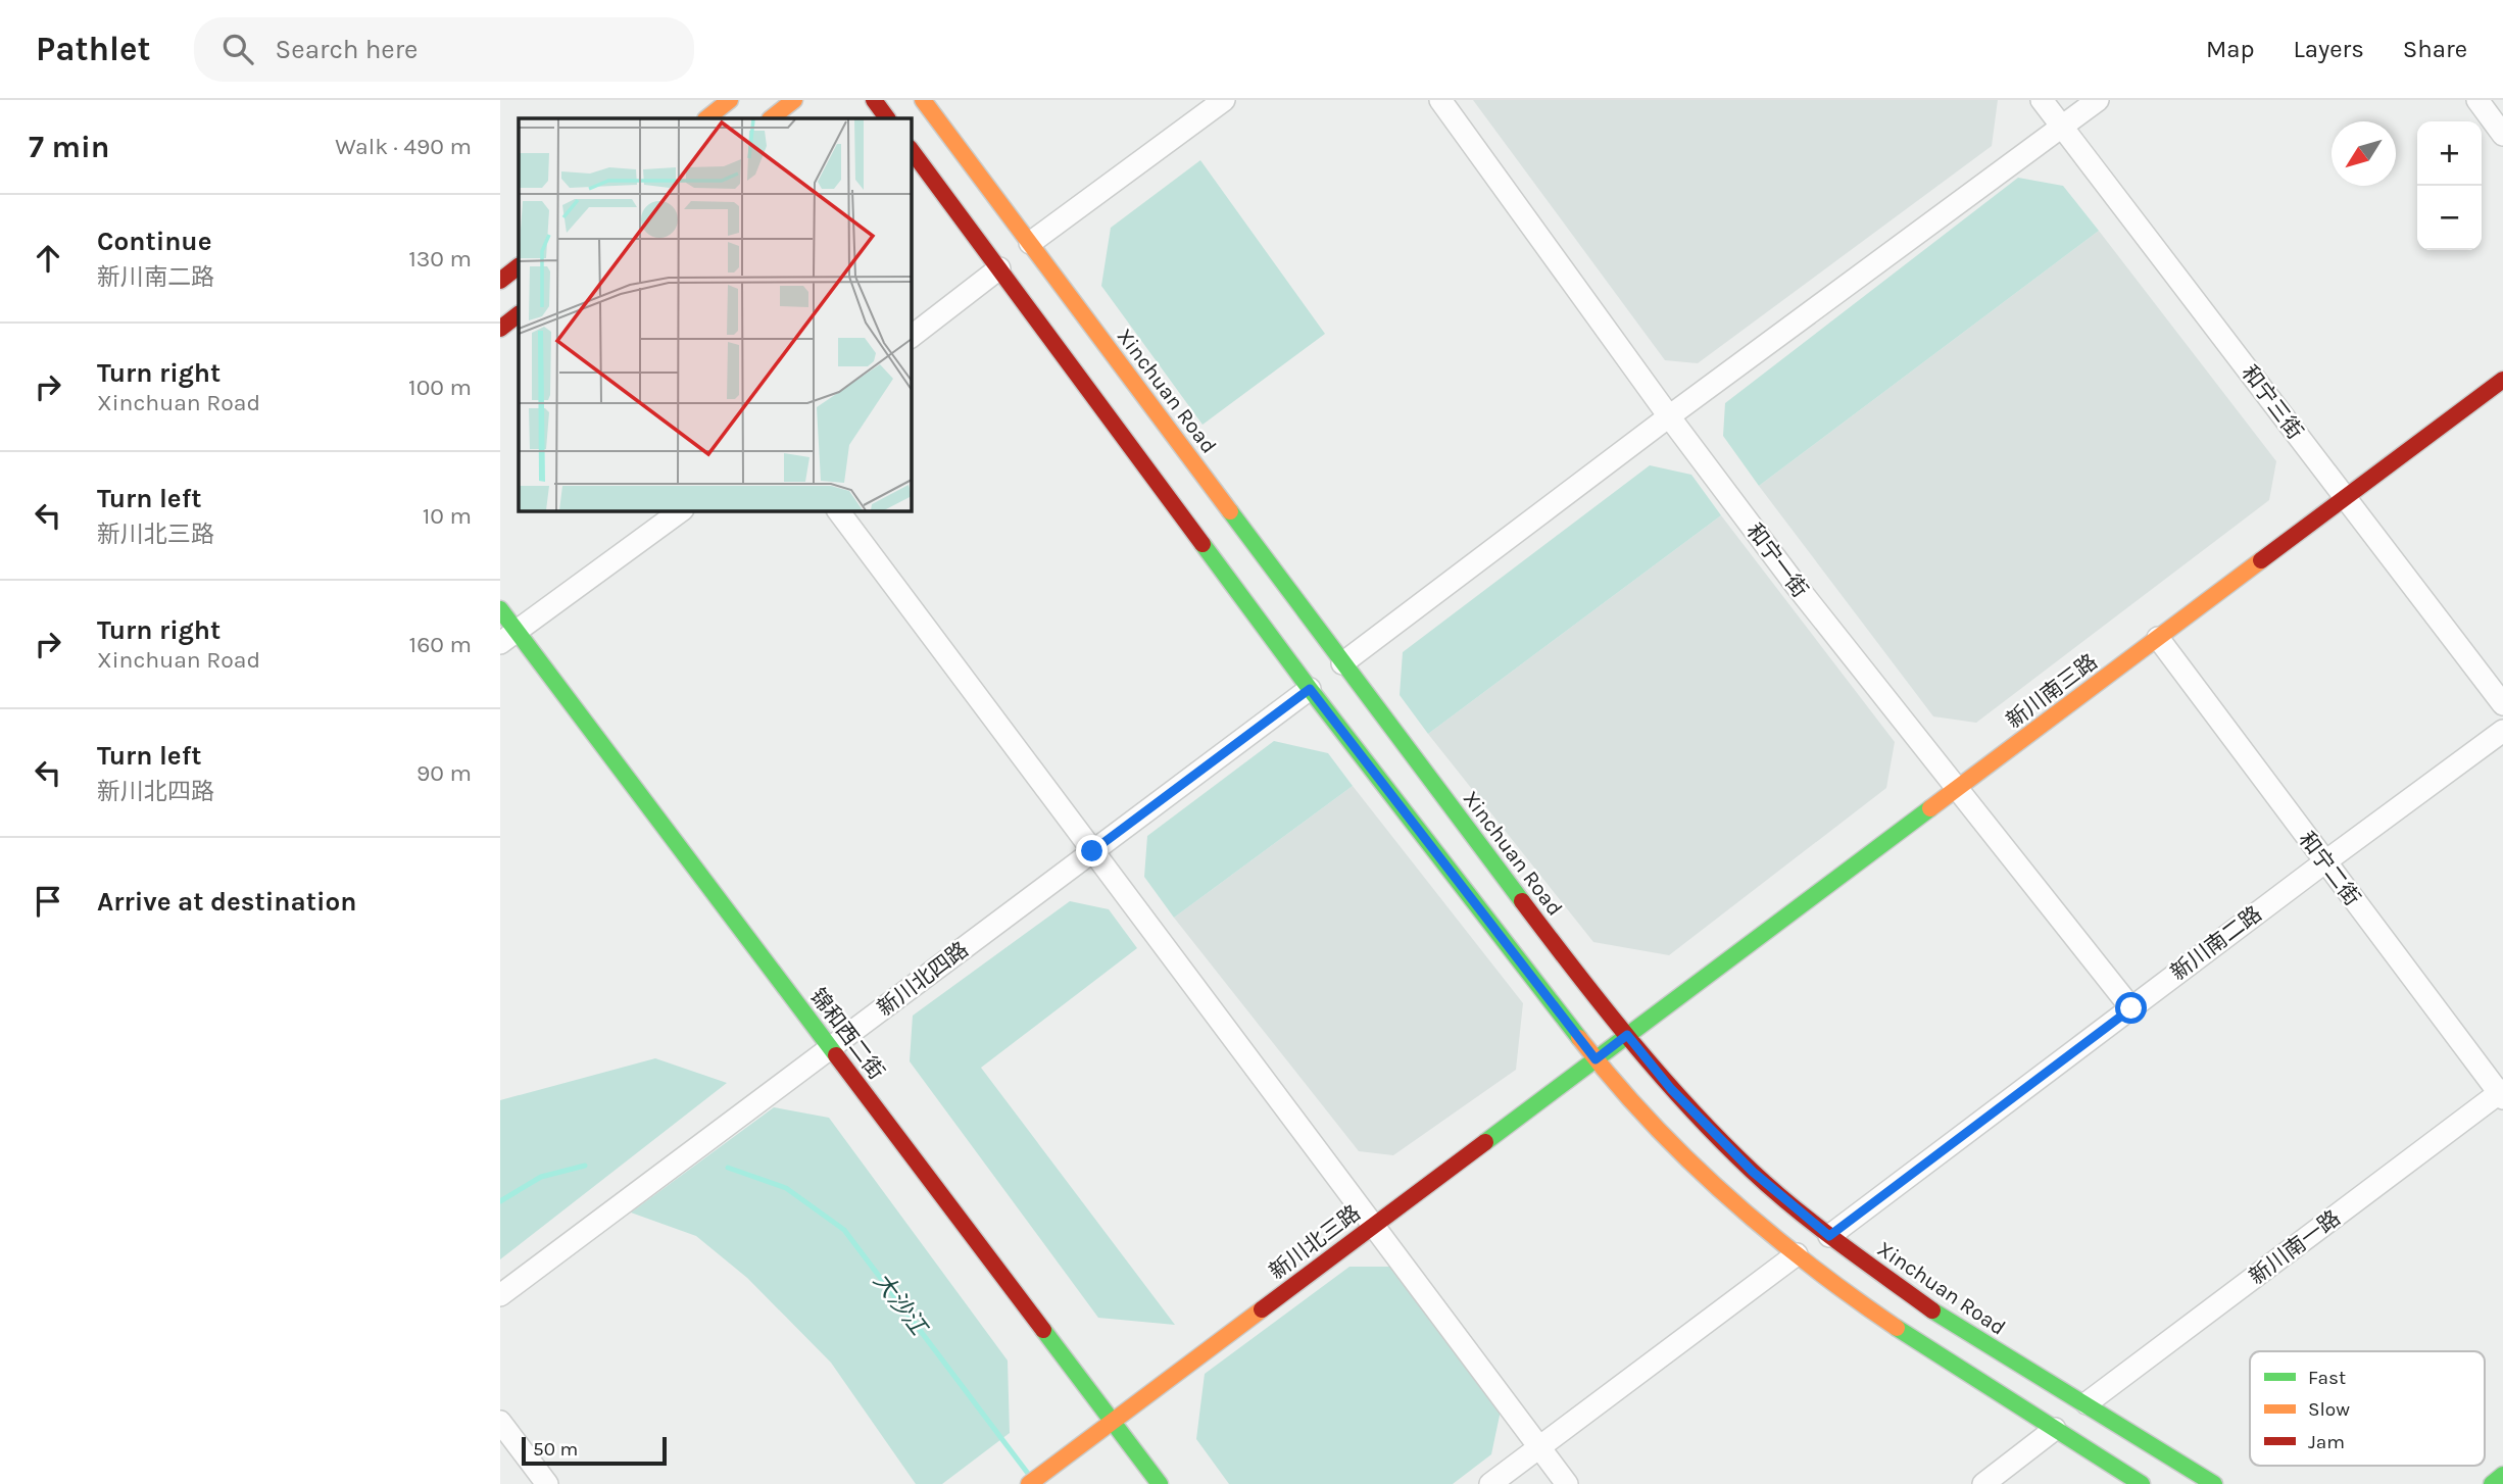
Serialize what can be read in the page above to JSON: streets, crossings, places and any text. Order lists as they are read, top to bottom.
{
  "streets": {
    "street": [
      "Xinchuan Road",
      "和宁三街",
      "和宁一街",
      "新川南三路",
      "和宁二街",
      "新川南二路",
      "新川北四路",
      "锦和西二街",
      "新川北三路",
      "新川南一路"
    ]
  },
  "crossings": [
    ["Xinchuan Road", "新川南三路"],
    ["Xinchuan Road", "新川南二路"],
    ["Xinchuan Road", "新川北三路"],
    ["Xinchuan Road", "新川南一路"],
    ["和宁三街", "新川南三路"],
    ["和宁一街", "新川南三路"],
    ["和宁一街", "新川南二路"],
    ["新川南三路", "和宁二街"],
    ["新川南三路", "新川北三路"],
    ["和宁二街", "新川南二路"],
    ["和宁二街", "新川南一路"],
    ["新川北四路", "锦和西二街"],
    ["锦和西二街", "新川北三路"]
  ],
  "water": ["大沙江"],
  "legend": ["Fast", "Slow", "Jam"],
  "scale_bar": "50 m",
  "north": "bottom left",
  "page": {
    "header": "Pathlet",
    "search": "Search here",
    "nav": ["Map", "Layers", "Share"],
    "heading": ["7 min", "Walk · 490 m"],
    "map_buttons": ["+", "−"],
    "list": [
      ["Continue", "新川南二路", "130 m"],
      ["Turn right", "Xinchuan Road", "100 m"],
      ["Turn left", "新川北三路", "10 m"],
      ["Turn right", "Xinchuan Road", "160 m"],
      ["Turn left", "新川北四路", "90 m"],
      "Arrive at destination"
    ],
    "scale": "50 m"
  }
}
